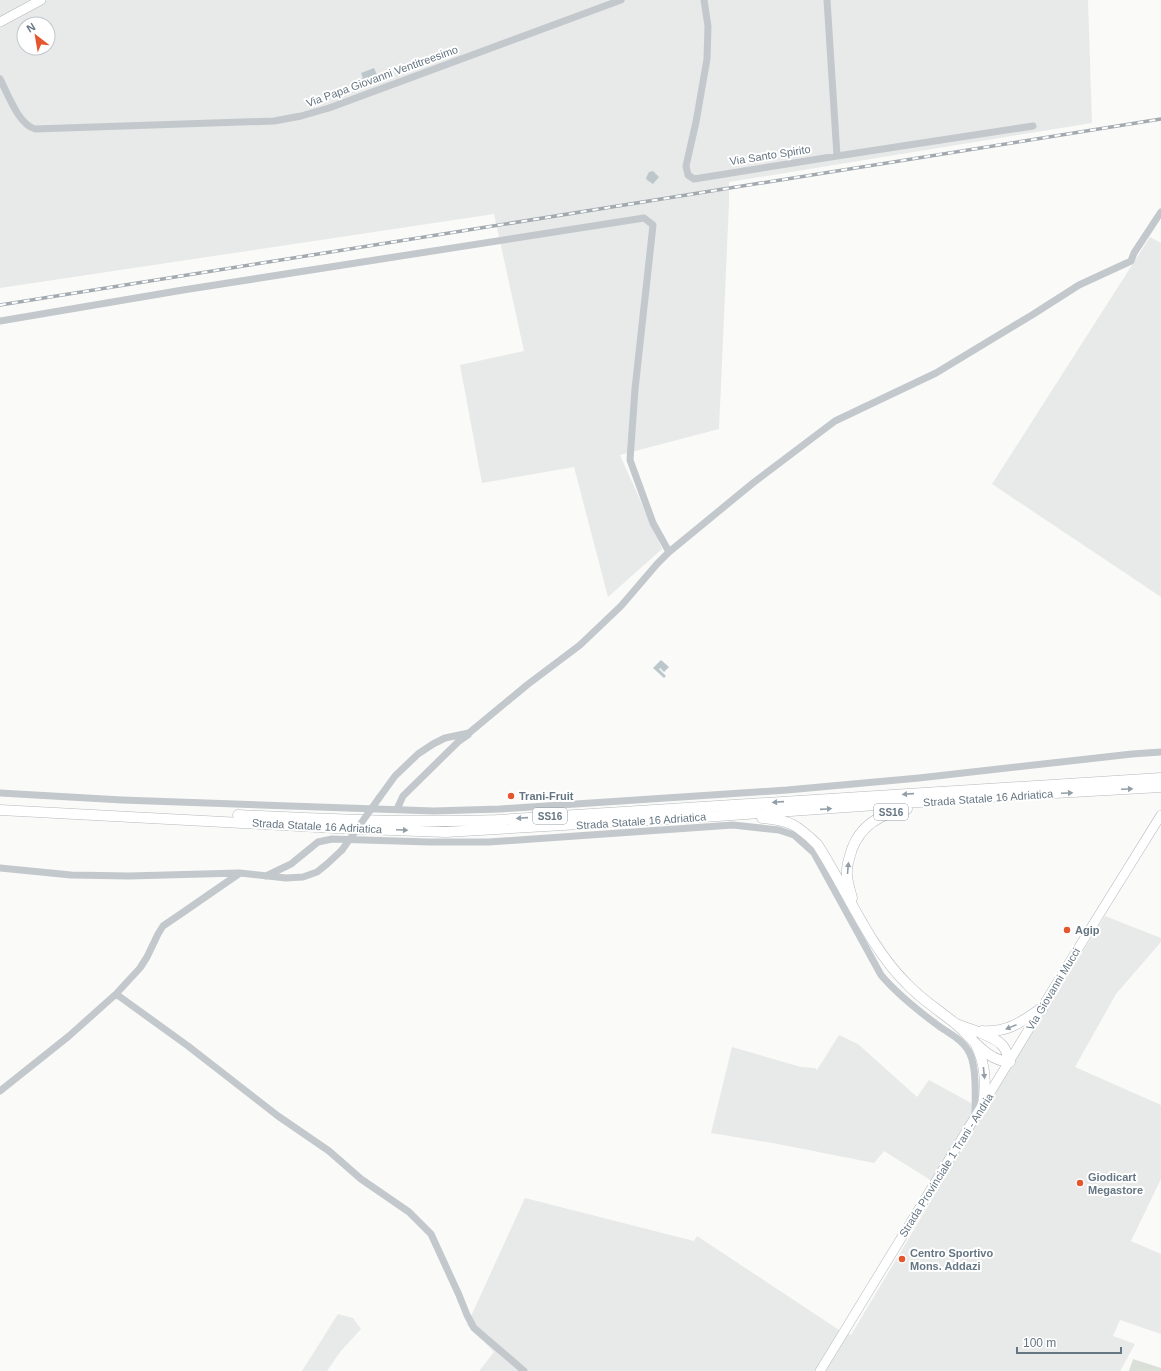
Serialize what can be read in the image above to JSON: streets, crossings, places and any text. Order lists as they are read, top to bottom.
{
  "streets": {
    "highway": ["Strada Statale 16 Adriatica", "SS16"],
    "main road": ["Via Giovanni Mucci", "Strada Provinciale 1 Trani - Andria"],
    "street": ["Via Papa Giovanni Ventitreesimo", "Via Santo Spirito"]
  },
  "crossings": [
    ["Strada Statale 16 Adriatica", "SS16"],
    ["SS16", "Via Giovanni Mucci"],
    ["SS16", "Strada Provinciale 1 Trani - Andria"],
    ["Via Giovanni Mucci", "Strada Provinciale 1 Trani - Andria"]
  ],
  "places": [
    "Trani-Fruit",
    "Agip",
    "Giodicart Megastore",
    "Centro Sportivo Mons. Addazi"
  ],
  "scale_bar": "100 m",
  "north": "top left"
}
